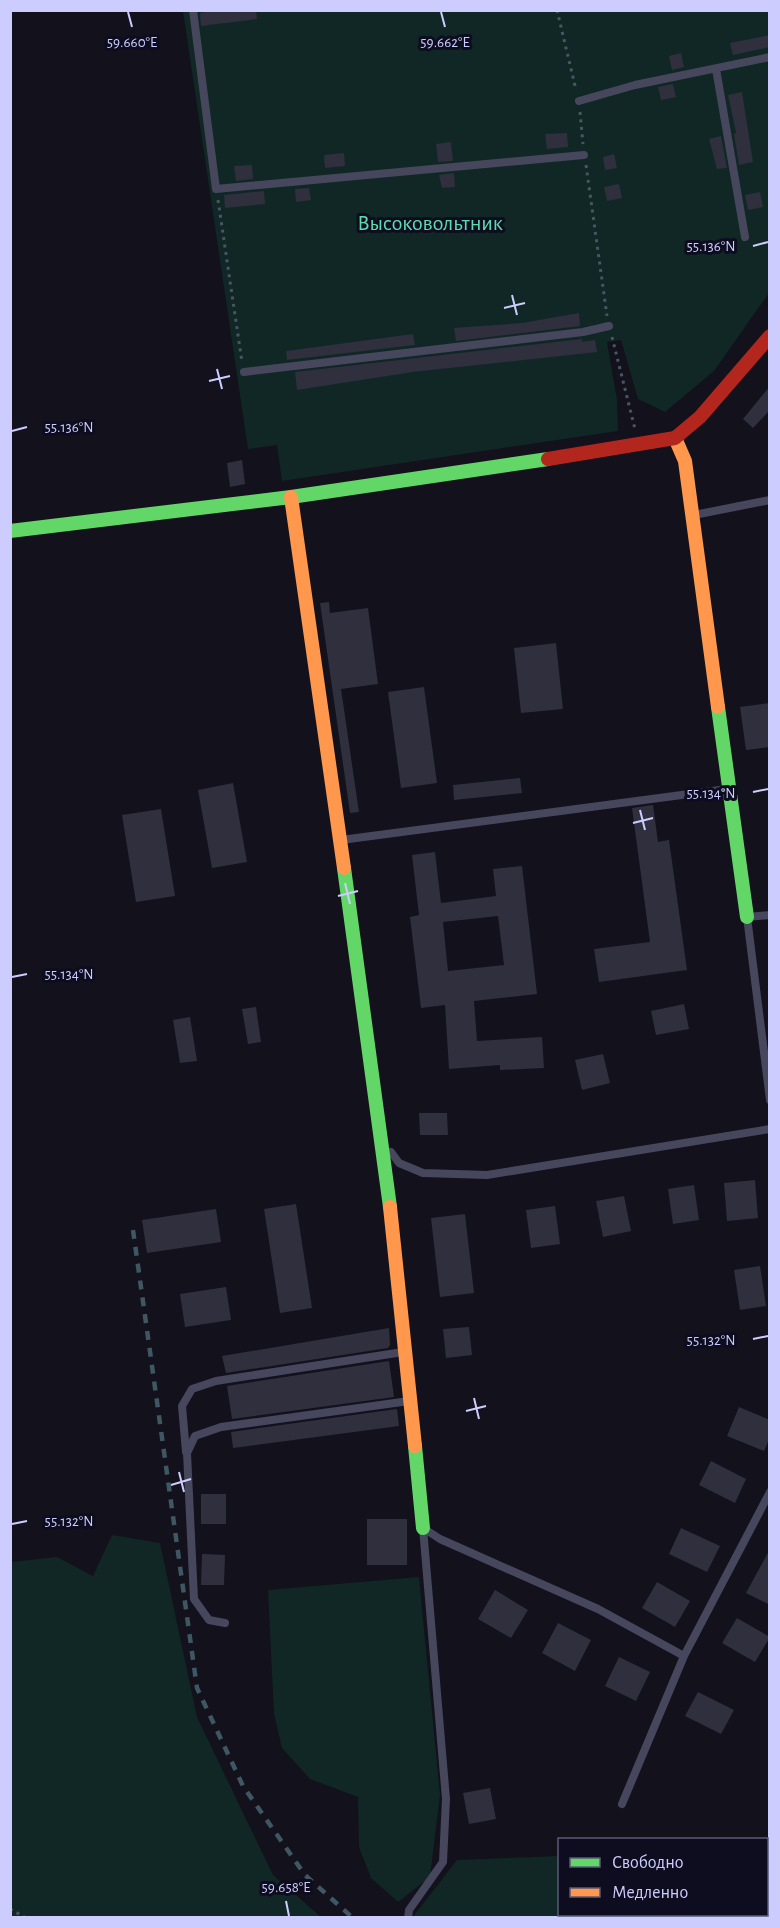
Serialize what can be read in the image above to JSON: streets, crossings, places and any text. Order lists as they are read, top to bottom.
{
  "parks": ["Высоковольтник"],
  "legend": ["Свободно", "Медленно"],
  "coordinates": [
    "59.662°E",
    "59.660°E",
    "55.136°N",
    "55.134°N",
    "55.132°N",
    "59.658°E"
  ]
}
